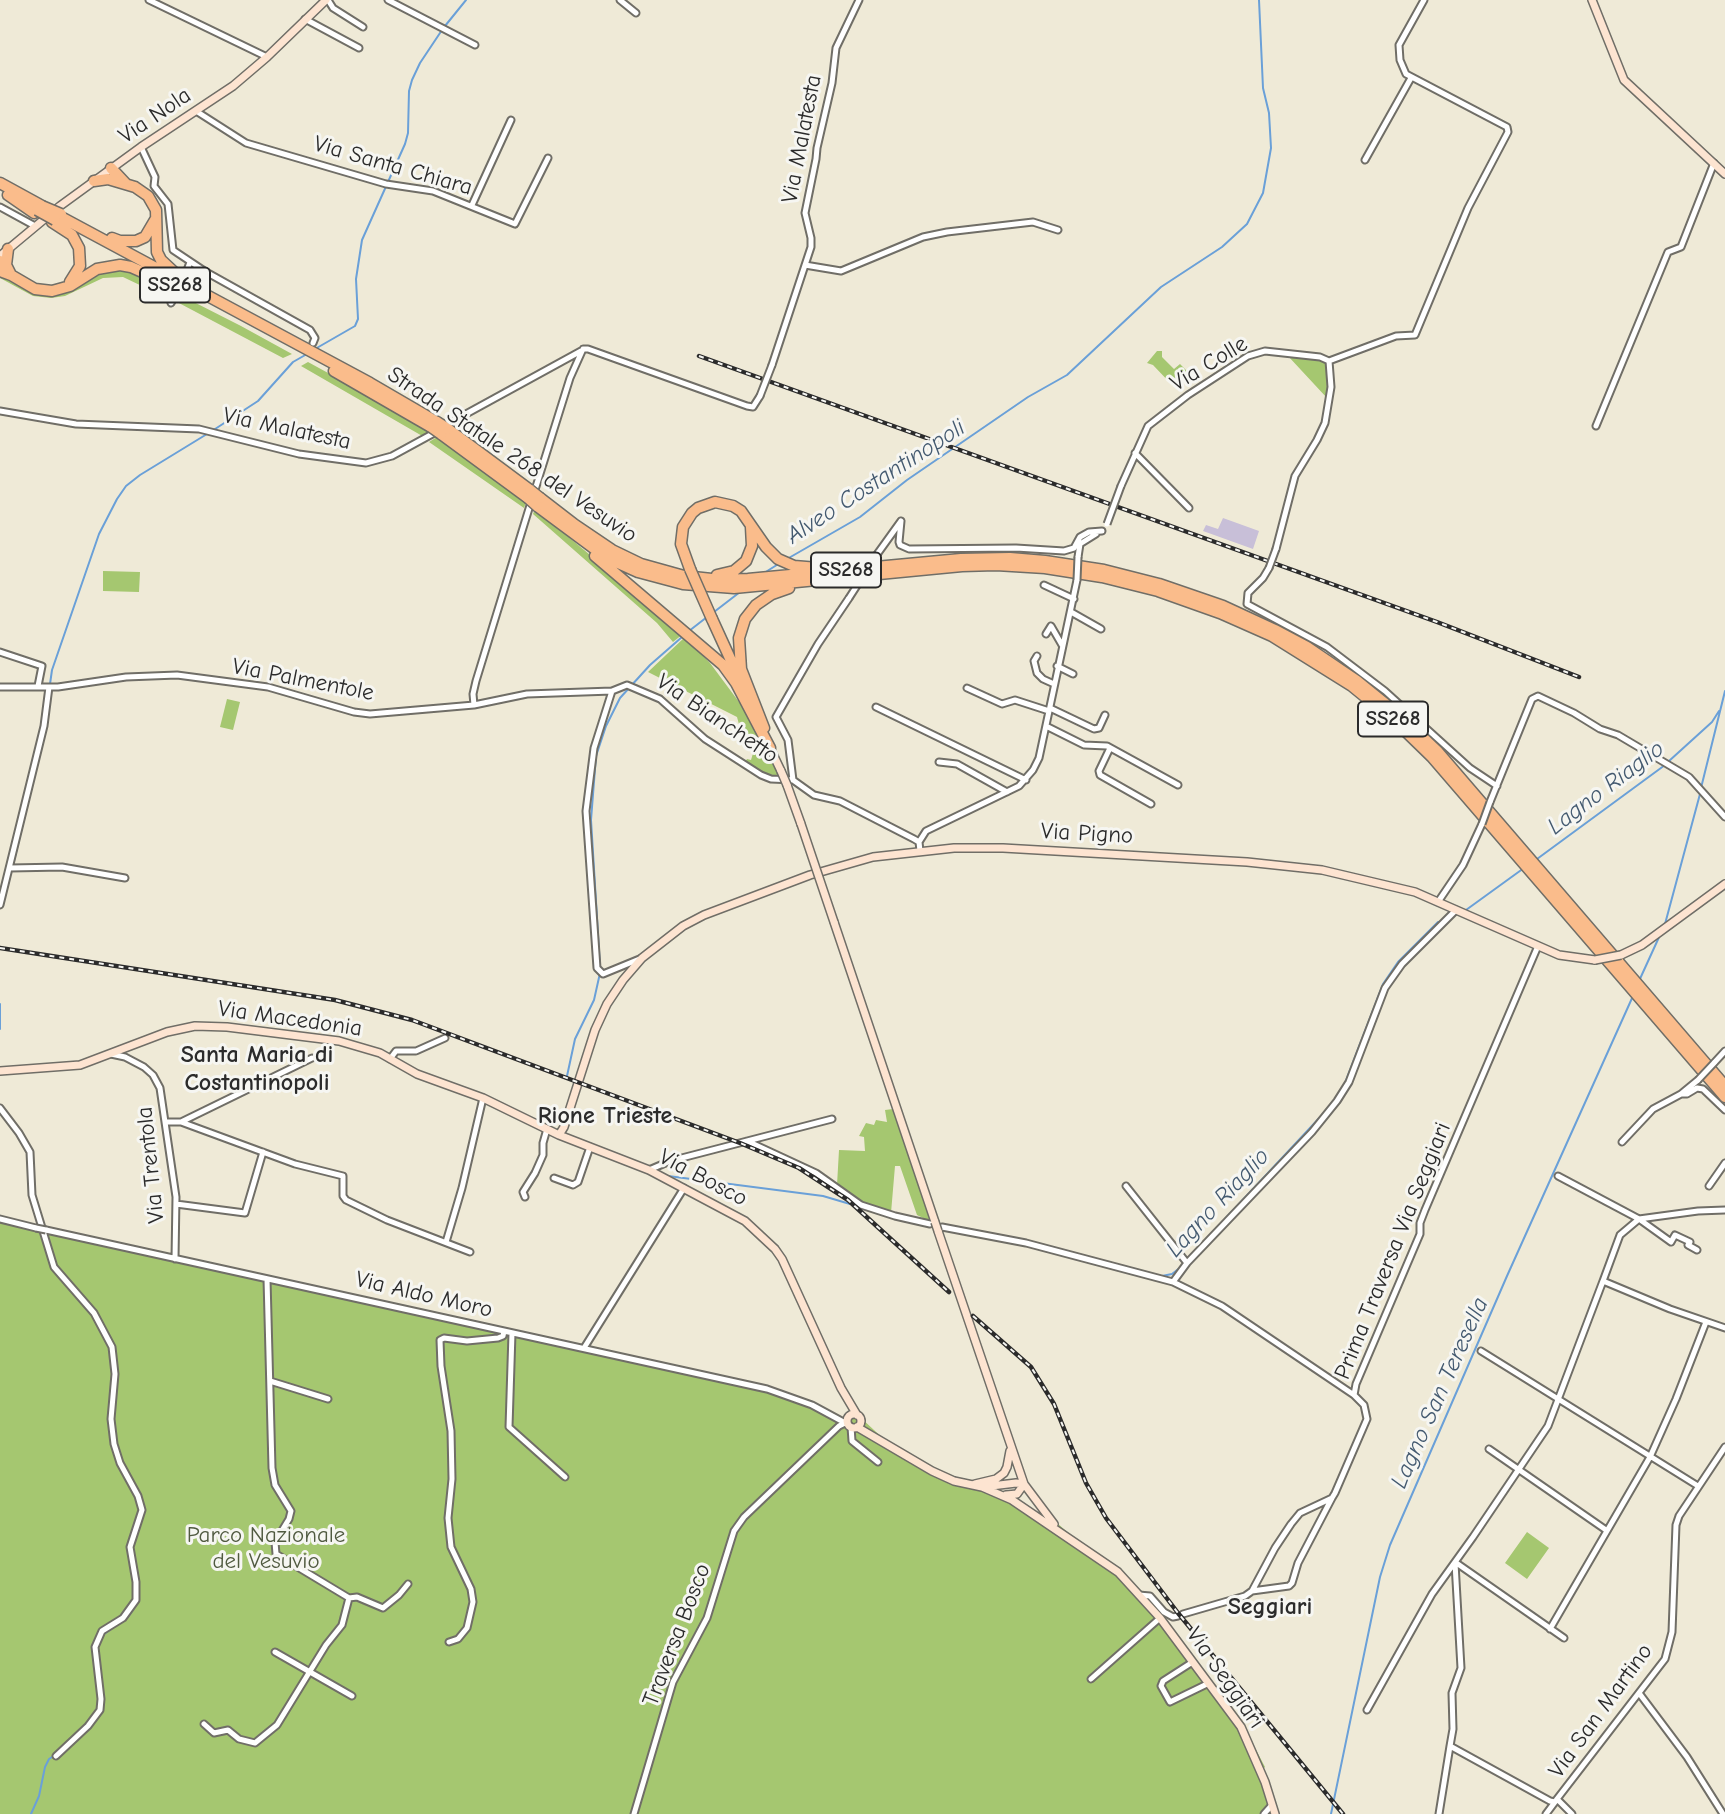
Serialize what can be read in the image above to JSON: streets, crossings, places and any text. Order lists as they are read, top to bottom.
{
  "streets": {
    "highway": ["SS268", "Strada Statale 268 del Vesuvio"],
    "main road": [
      "Via Nola",
      "Via Pigno",
      "Via Macedonia",
      "Via Bosco",
      "Via Seggiari"
    ],
    "street": [
      "Via Malatesta",
      "Via Santa Chiara",
      "Via Colle",
      "Via Palmentole",
      "Via Bianchetto",
      "Via Trentola",
      "Prima Traversa Via Seggiari",
      "Via Aldo Moro",
      "Traversa Bosco",
      "Via San Martino"
    ]
  },
  "crossings": [
    ["Via Nola", "Via Santa Chiara"],
    ["SS268", "Strada Statale 268 del Vesuvio"],
    ["Via Palmentole", "Via Bianchetto"],
    ["Via Bianchetto", "Via Pigno"],
    ["Via Pigno", "Via Macedonia"],
    ["Via Pigno", "Via Bosco"],
    ["Via Pigno", "Prima Traversa Via Seggiari"],
    ["Via Macedonia", "Via Trentola"],
    ["Via Macedonia", "Via Bosco"],
    ["Via Trentola", "Via Aldo Moro"],
    ["Via Bosco", "Via Aldo Moro"],
    ["Via Bosco", "Traversa Bosco"],
    ["Via Bosco", "Via Seggiari"],
    ["Via Aldo Moro", "Traversa Bosco"]
  ],
  "districts": ["Santa Maria di Costantinopoli", "Rione Trieste", "Seggiari"],
  "water": ["Alveo Costantinopoli", "Lagno Riaglio", "Lagno San Teresella"],
  "parks": ["Parco Nazionale del Vesuvio"]
}
